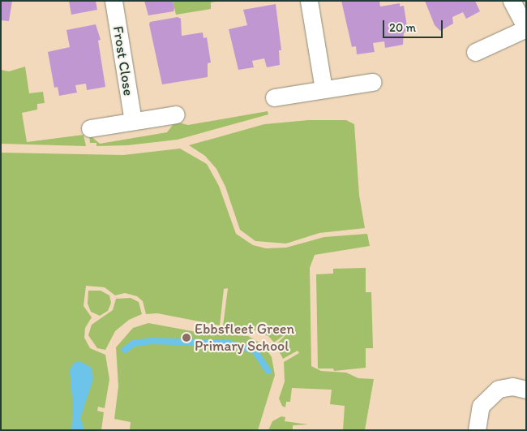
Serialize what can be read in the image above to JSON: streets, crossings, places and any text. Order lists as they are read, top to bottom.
{
  "streets": {
    "street": ["Frost Close"]
  },
  "places": ["Ebbsfleet Green Primary School"],
  "scale_bar": "20 m"
}
